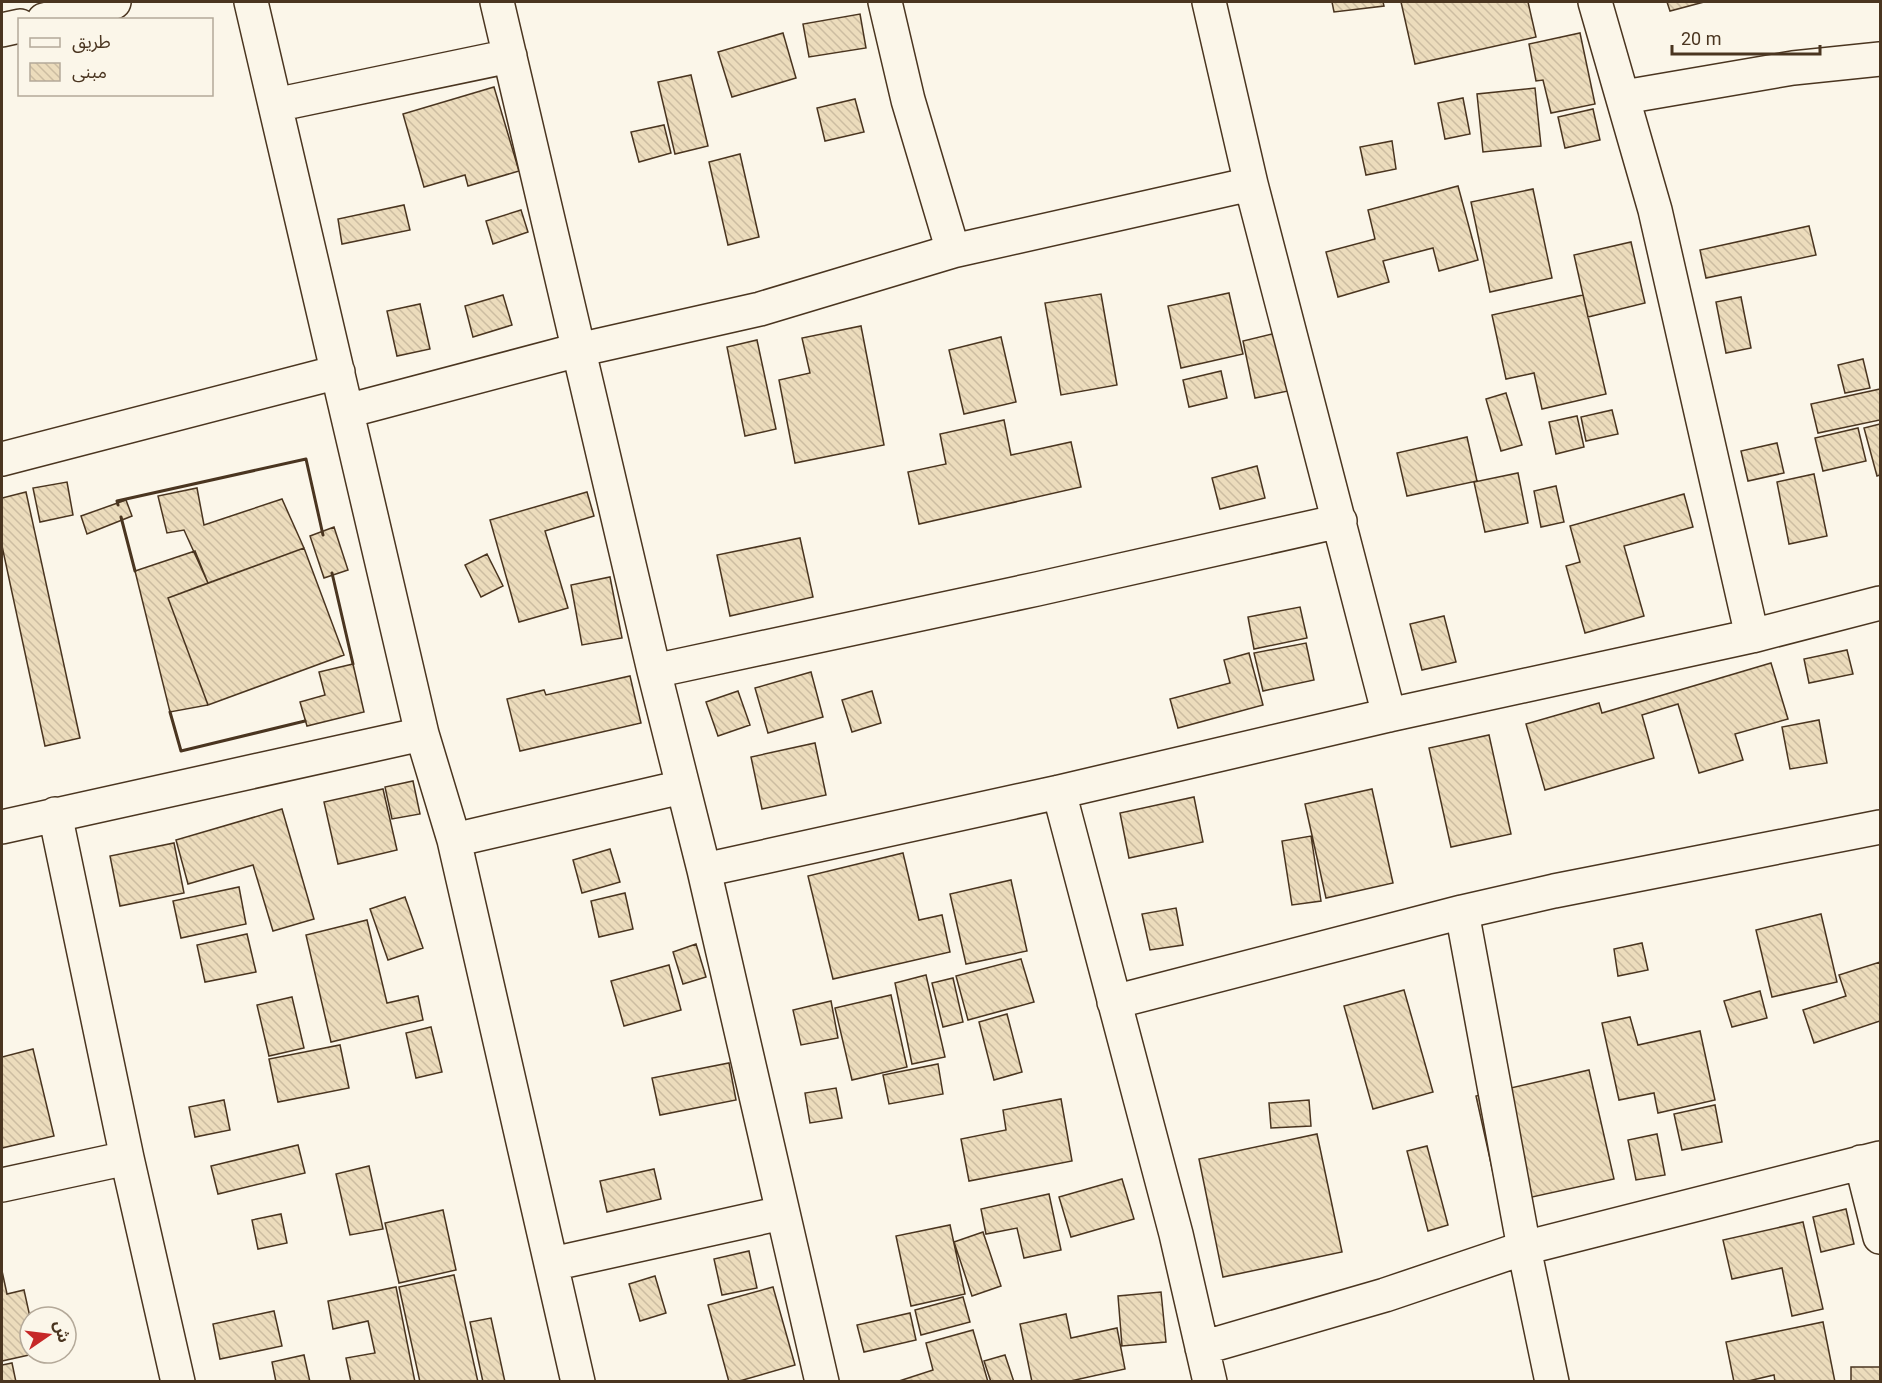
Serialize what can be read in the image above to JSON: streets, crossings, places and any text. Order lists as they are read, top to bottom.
{
  "legend": ["طريق", "مبنى"],
  "scale_bar": "20 m",
  "north": "right"
}
